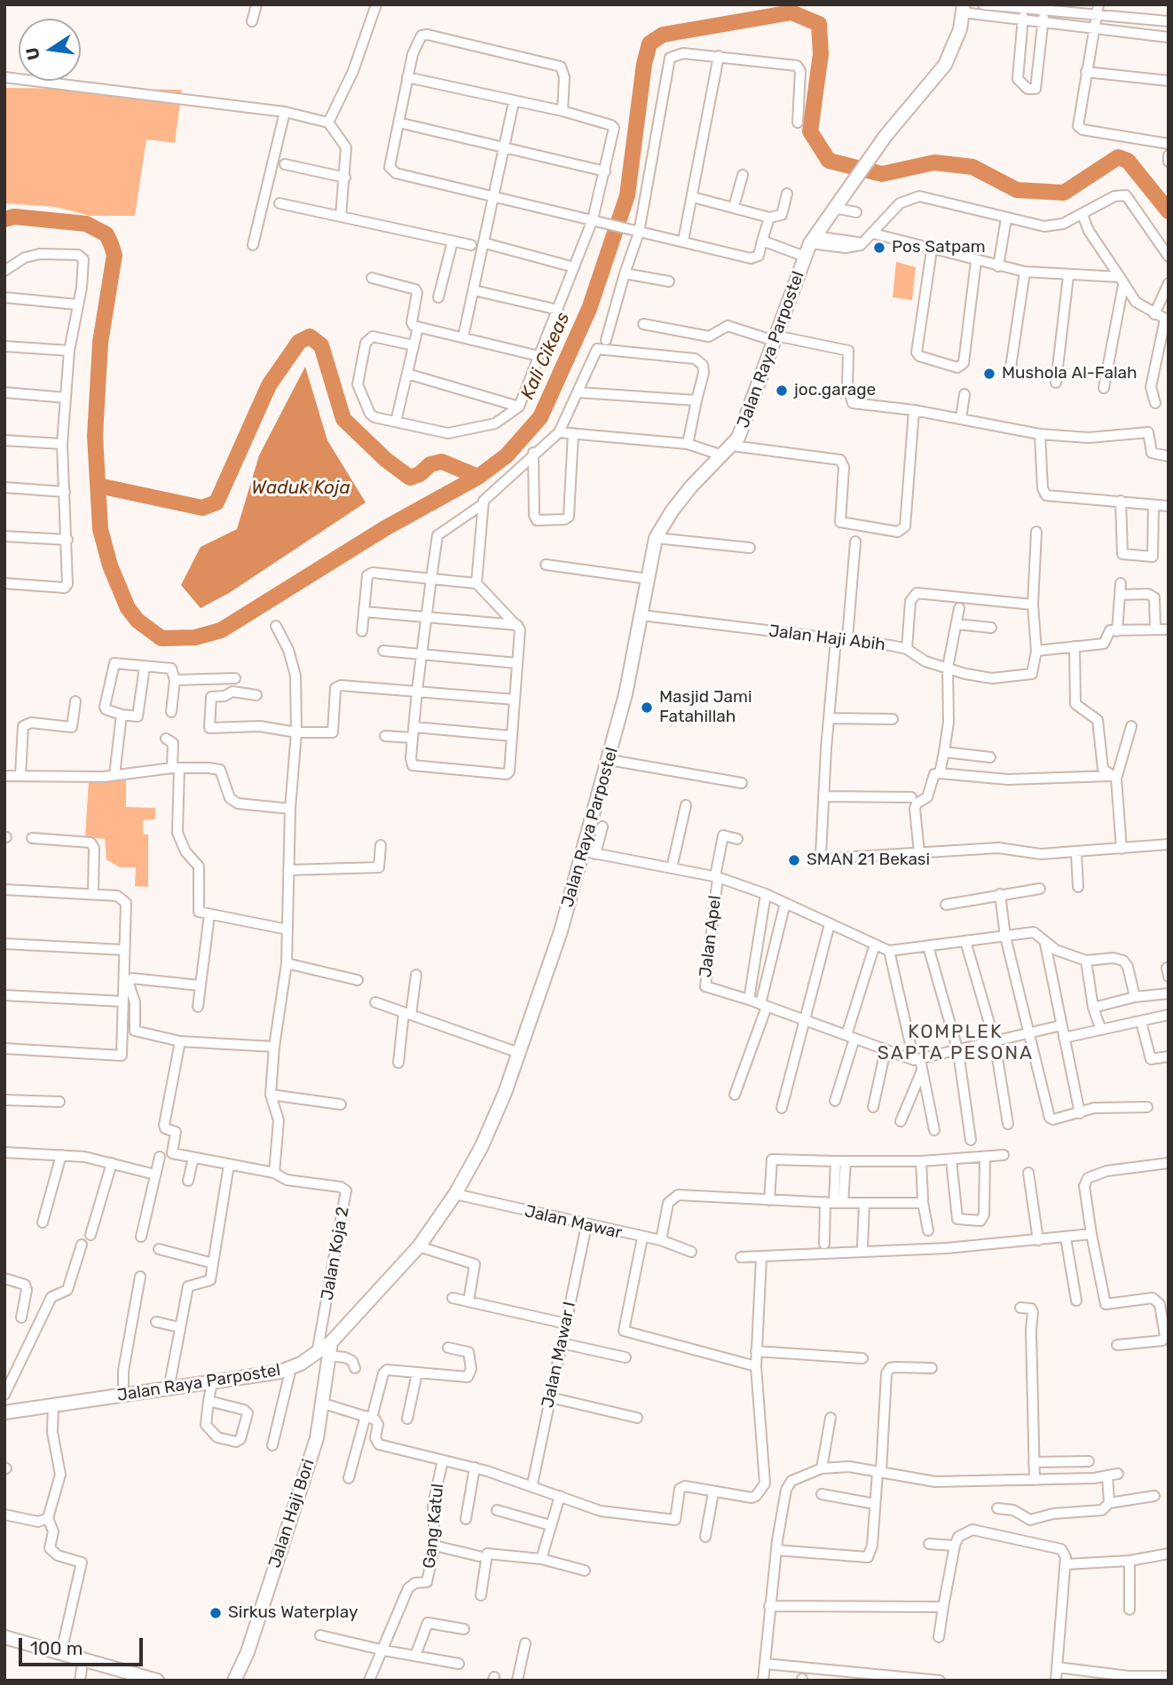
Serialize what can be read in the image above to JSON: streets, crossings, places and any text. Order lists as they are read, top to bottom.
{
  "streets": {
    "main road": ["Jalan Raya Parpostel", "Jalan Haji Bori"],
    "street": [
      "Jalan Haji Abih",
      "Jalan Apel",
      "Jalan Mawar",
      "Jalan Koja 2",
      "Jalan Mawar I",
      "Gang Katul"
    ]
  },
  "crossings": [
    ["Jalan Raya Parpostel", "Jalan Haji Abih"],
    ["Jalan Raya Parpostel", "Jalan Mawar"],
    ["Jalan Raya Parpostel", "Jalan Koja 2"],
    ["Jalan Raya Parpostel", "Jalan Haji Bori"],
    ["Jalan Mawar", "Jalan Mawar I"],
    ["Jalan Koja 2", "Jalan Haji Bori"]
  ],
  "districts": ["KOMPLEK SAPTA PESONA"],
  "water": ["Kali Cikeas", "Waduk Koja"],
  "places": [
    "Pos Satpam",
    "Mushola Al-Falah",
    "joc.garage",
    "Masjid Jami Fatahillah",
    "SMAN 21 Bekasi",
    "Sirkus Waterplay"
  ],
  "scale_bar": "100 m",
  "north": "left"
}
